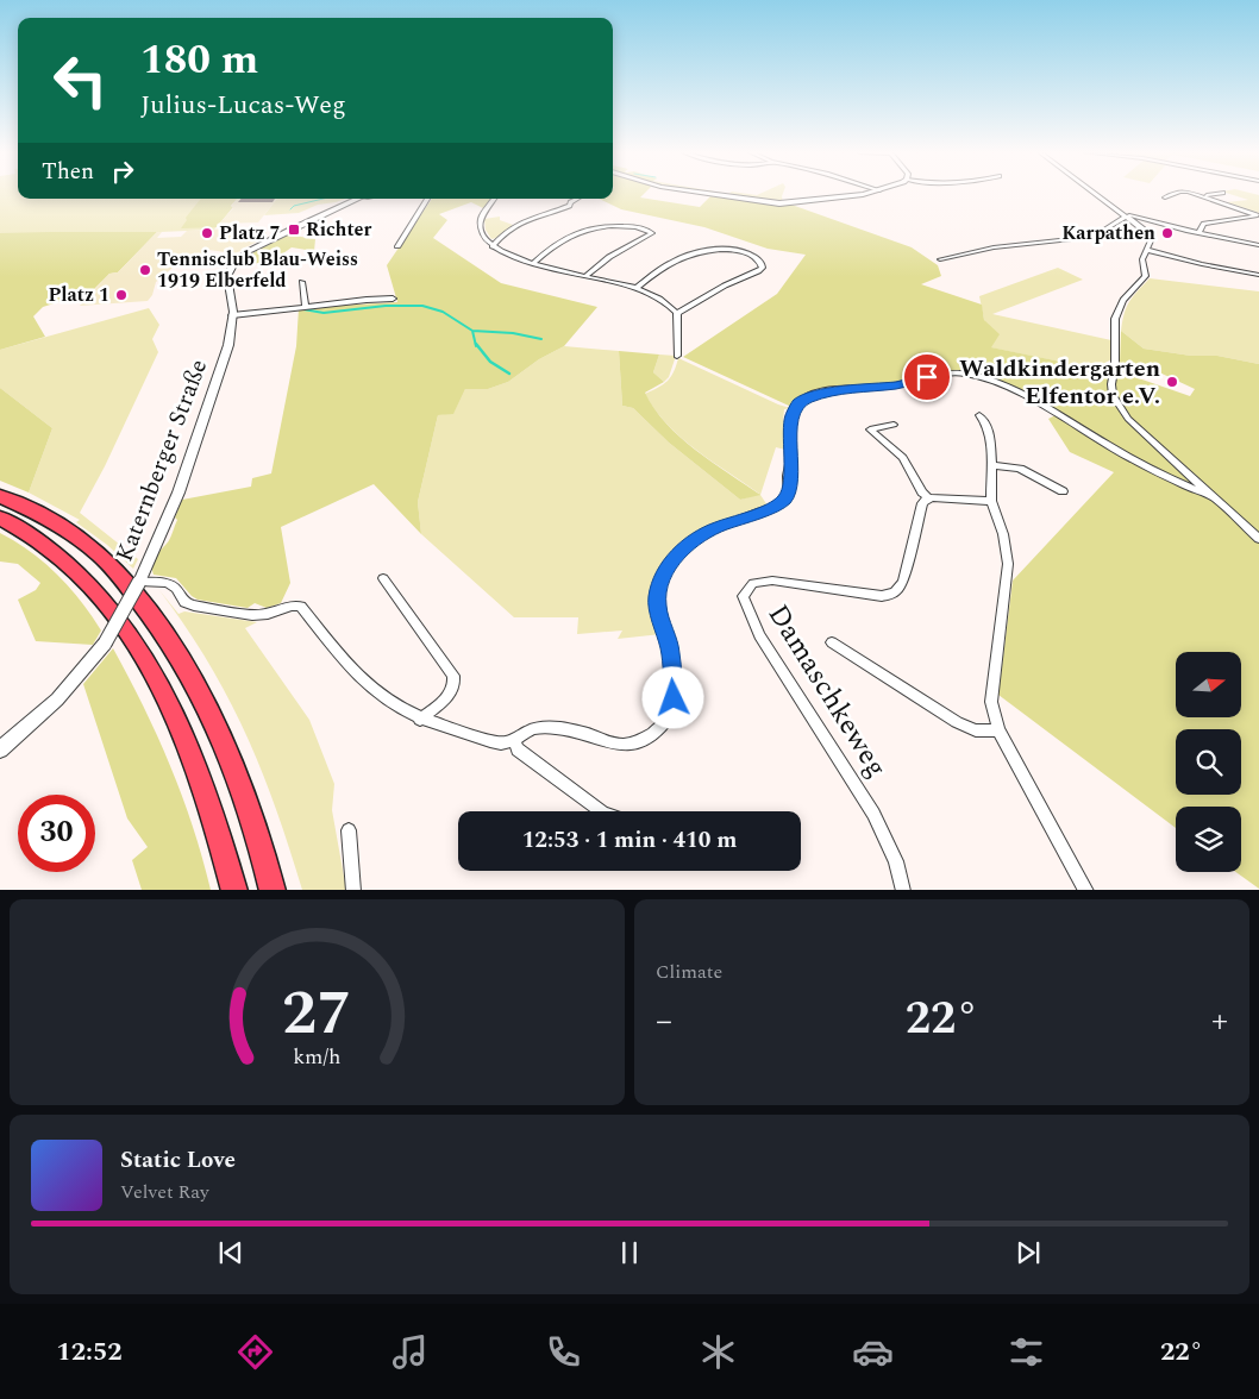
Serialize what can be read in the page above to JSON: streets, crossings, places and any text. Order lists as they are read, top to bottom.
{
  "streets": {
    "street": ["Katernberger Straße", "Damaschkeweg"]
  },
  "places": {
    "transit": ["Richter"],
    "other": [
      "Platz 7",
      "Karpathen",
      "Tennisclub Blau-Weiss 1919 Elberfeld",
      "Platz 1",
      "Waldkindergarten Elfentor e.V."
    ]
  },
  "north": "right",
  "page": {
    "turn": ["180 m", "Julius-Lucas-Weg"],
    "then": "Then",
    "limit": "30",
    "trip": "12:53 · 1 min · 410 m",
    "tile": "Climate",
    "heat": ["−", "22°", "+"],
    "song": ["Static Love", "Velvet Ray"],
    "tabs": ["12:52", "22°"],
    "gauge": ["27", "km/h"]
  }
}
